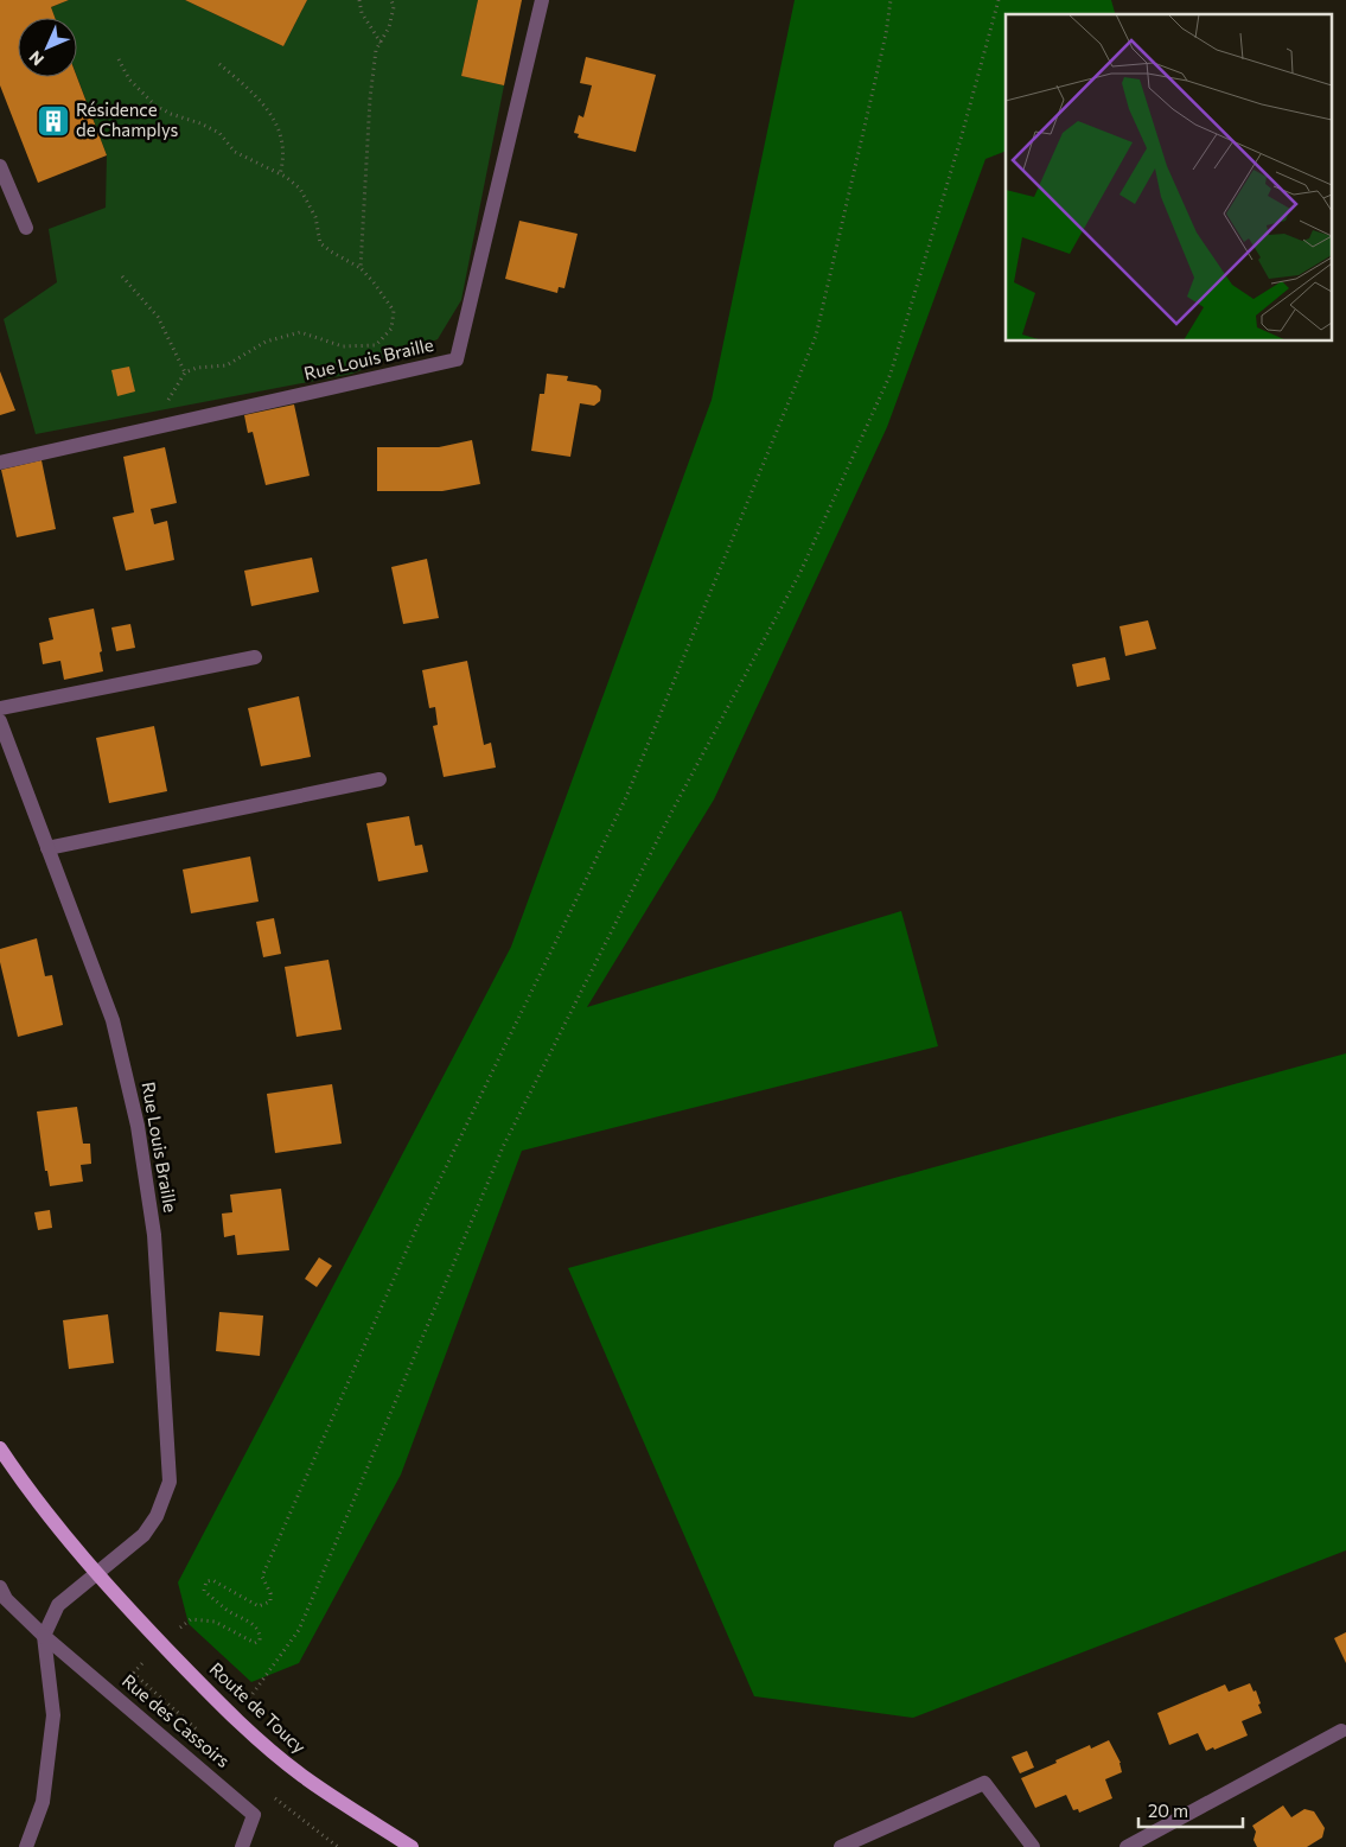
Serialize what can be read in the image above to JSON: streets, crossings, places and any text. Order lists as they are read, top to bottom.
{
  "streets": {
    "main road": ["Route de Toucy"],
    "street": ["Rue Louis Braille", "Rue des Cassoirs"]
  },
  "crossings": [
    ["Rue Louis Braille", "Route de Toucy"],
    ["Rue Louis Braille", "Rue des Cassoirs"]
  ],
  "places": {
    "building": ["Résidence de Champlys"]
  },
  "scale_bar": "20 m",
  "north": "bottom left"
}
